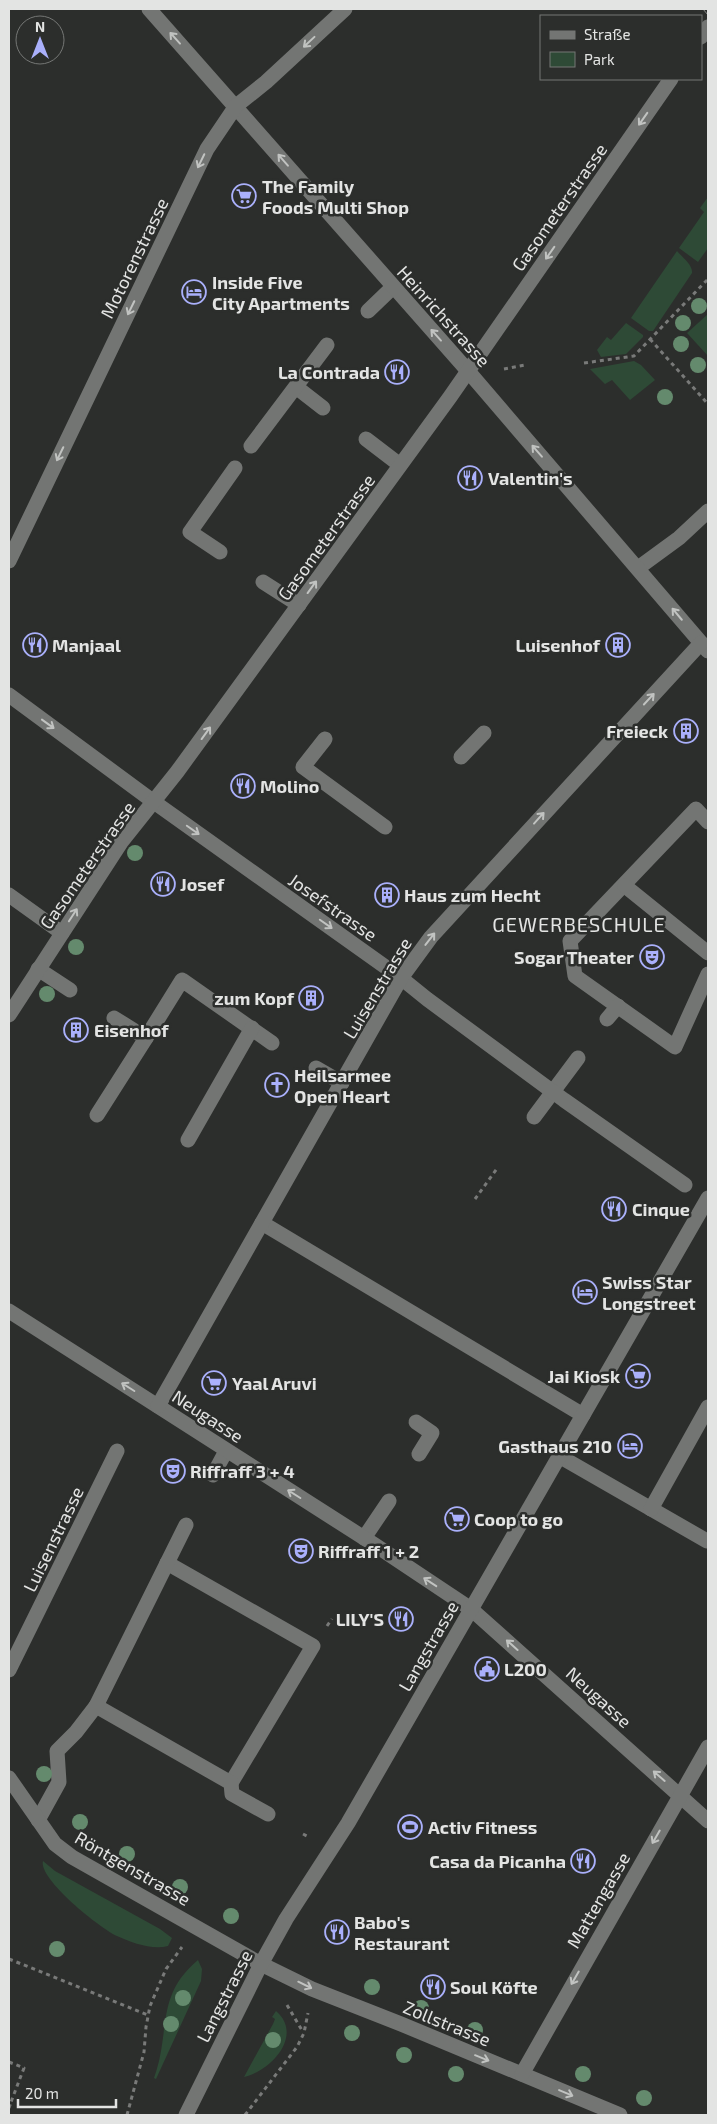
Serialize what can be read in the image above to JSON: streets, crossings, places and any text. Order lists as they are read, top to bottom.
{
  "streets": {
    "street": [
      "Gasometerstrasse",
      "Motorenstrasse",
      "Heinrichstrasse",
      "Josefstrasse",
      "Luisenstrasse",
      "Neugasse",
      "Langstrasse",
      "Röntgenstrasse",
      "Mattengasse",
      "Zollstrasse"
    ]
  },
  "crossings": [
    ["Gasometerstrasse", "Heinrichstrasse"],
    ["Gasometerstrasse", "Josefstrasse"],
    ["Motorenstrasse", "Heinrichstrasse"],
    ["Heinrichstrasse", "Luisenstrasse"],
    ["Josefstrasse", "Luisenstrasse"],
    ["Luisenstrasse", "Neugasse"],
    ["Neugasse", "Langstrasse"],
    ["Neugasse", "Mattengasse"],
    ["Langstrasse", "Röntgenstrasse"],
    ["Langstrasse", "Zollstrasse"],
    ["Röntgenstrasse", "Zollstrasse"],
    ["Mattengasse", "Zollstrasse"]
  ],
  "one_way": [
    "Motorenstrasse",
    "Heinrichstrasse",
    "Josefstrasse",
    "Luisenstrasse",
    "Neugasse",
    "Mattengasse",
    "Zollstrasse"
  ],
  "districts": ["GEWERBESCHULE"],
  "places": {
    "supermarket": [
      "The Family Foods Multi Shop",
      "Jai Kiosk",
      "Yaal Aruvi",
      "Coop to go"
    ],
    "hotel": ["Inside Five City Apartments", "Swiss Star Longstreet", "Gasthaus 210"],
    "restaurant": [
      "La Contrada",
      "Valentin's",
      "Manjaal",
      "Molino",
      "Josef",
      "Cinque",
      "LILY'S",
      "Casa da Picanha",
      "Babo's Restaurant",
      "Soul Köfte"
    ],
    "building": [
      "Luisenhof",
      "Freieck",
      "Haus zum Hecht",
      "zum Kopf",
      "Eisenhof"
    ],
    "theatre": ["Sogar Theater", "Riffraff 3 + 4", "Riffraff 1 + 2"],
    "church": ["Heilsarmee Open Heart"],
    "public building": ["L200"],
    "sports": ["Activ Fitness"]
  },
  "legend": ["Straße", "Park"],
  "scale_bar": "20 m",
  "north": "top"
}
